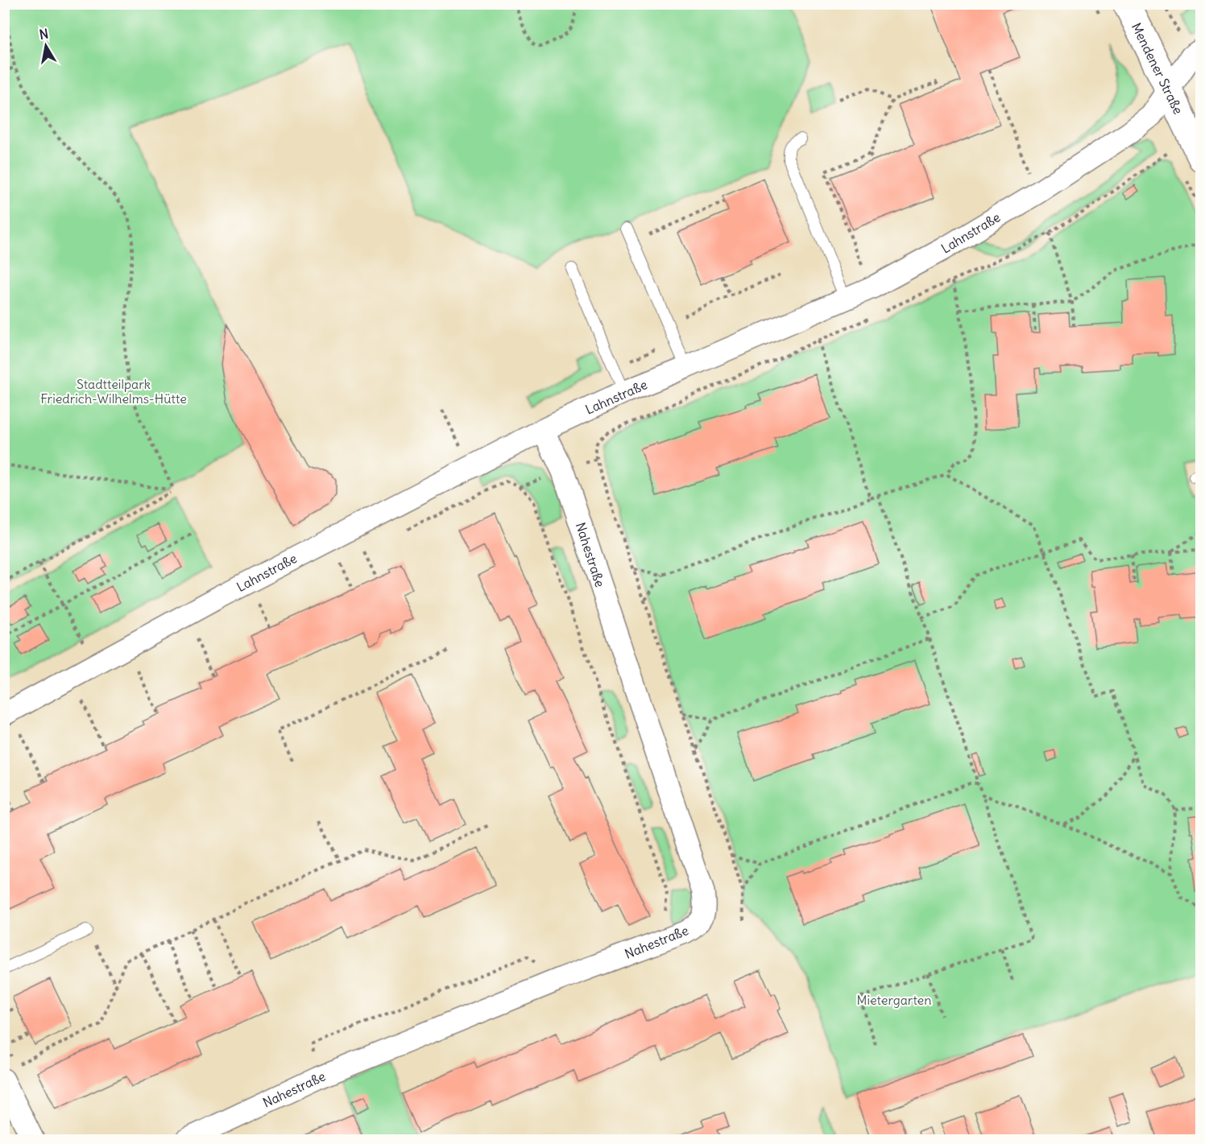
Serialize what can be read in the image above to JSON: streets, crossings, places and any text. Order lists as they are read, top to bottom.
{
  "streets": {
    "street": ["Mendener Straße", "Lahnstraße", "Nahestraße"]
  },
  "crossings": [
    ["Mendener Straße", "Lahnstraße"],
    ["Lahnstraße", "Nahestraße"]
  ],
  "parks": ["Stadtteilpark Friedrich-Wilhelms-Hütte", "Mietergarten"],
  "north": "top"
}
